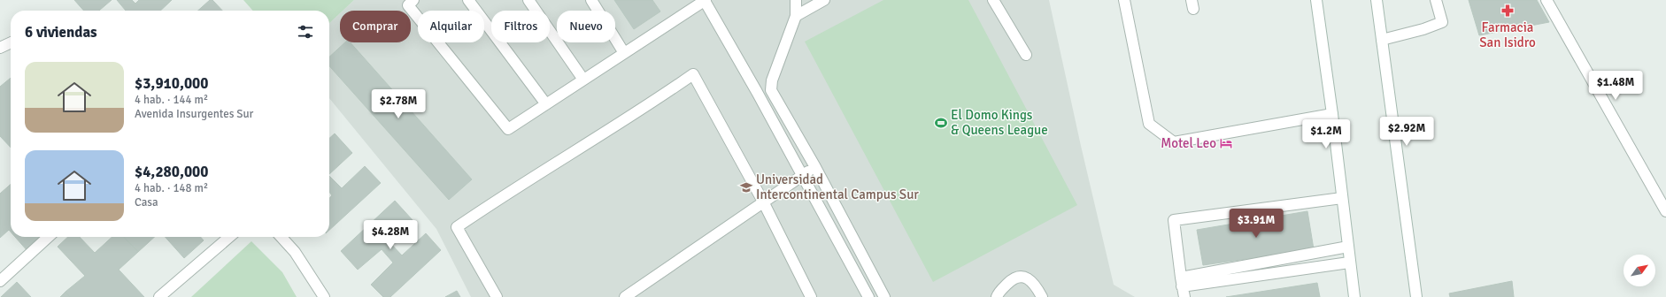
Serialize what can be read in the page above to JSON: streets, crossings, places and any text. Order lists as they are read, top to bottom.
{
  "places": {
    "pharmacy": ["Farmacia San Isidro"],
    "sports": ["El Domo Kings & Queens League"],
    "hotel": ["Motel Leo"],
    "school or university": ["Universidad Intercontinental Campus Sur"]
  },
  "north": "top right",
  "page": {
    "chip": [
      "Comprar",
      "Alquilar",
      "Filtros",
      "Nuevo"
    ],
    "heading": "6 viviendas",
    "list": [
      {
        "name": "$3,910,000",
        "note": "4 hab. · 144 m² · Avenida Insurgentes Sur"
      },
      {
        "name": "$4,280,000",
        "note": "4 hab. · 148 m² · Casa"
      }
    ],
    "price": [
      "$1.48M",
      "$2.78M",
      "$2.92M",
      "$1.2M",
      "$3.91M",
      "$4.28M"
    ]
  }
}
